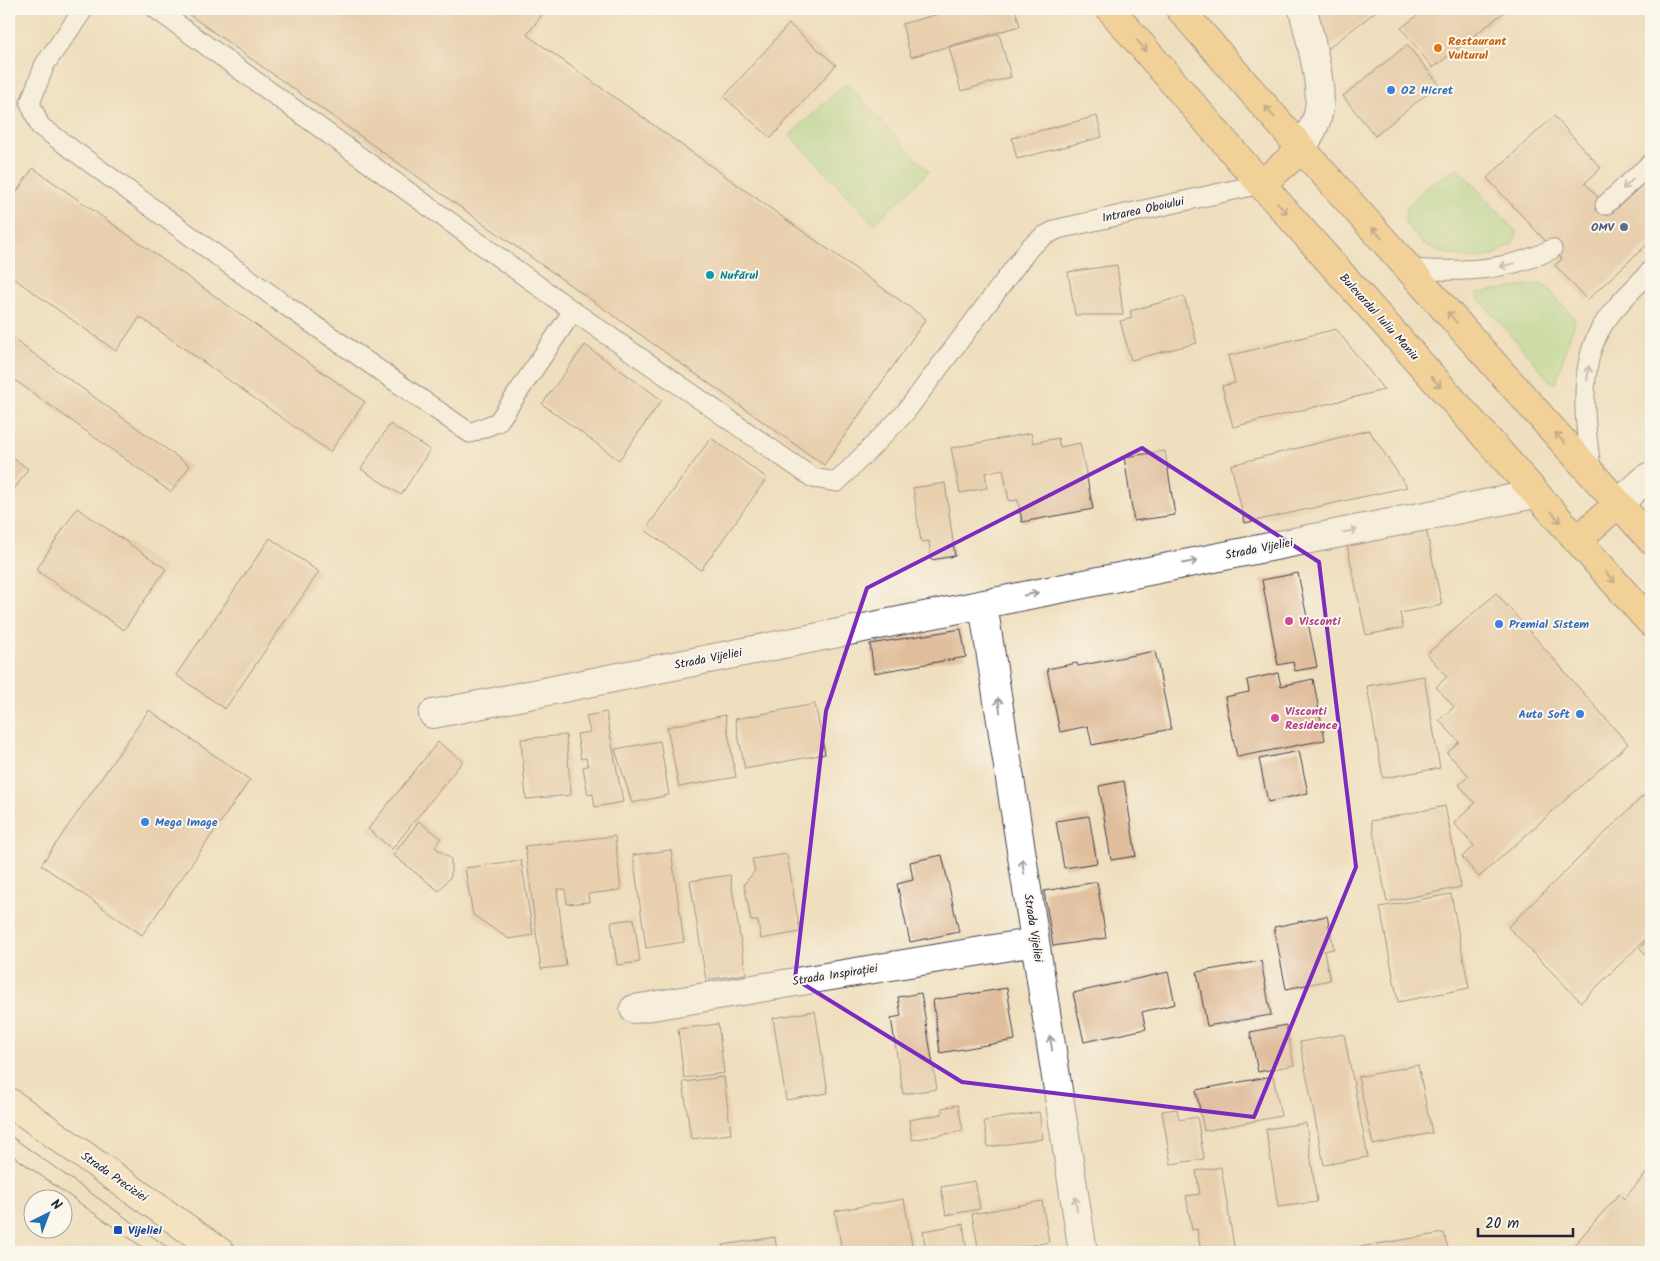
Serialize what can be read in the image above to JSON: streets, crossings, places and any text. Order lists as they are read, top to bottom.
{
  "streets": {
    "main road": ["Bulevardul Iuliu Maniu"],
    "street": ["Strada Vijeliei", "Strada Inspirației", "Strada Preciziei"],
    "lane": ["Intrarea Oboiului"]
  },
  "crossings": [
    ["Intrarea Oboiului", "Bulevardul Iuliu Maniu"],
    ["Bulevardul Iuliu Maniu", "Strada Vijeliei"],
    ["Strada Vijeliei", "Strada Inspirației"]
  ],
  "places": {
    "other": [
      "Restaurant Vulturul",
      "OZ Hicret",
      "OMV",
      "Nufărul",
      "Visconti",
      "Premial Sistem",
      "Auto Soft",
      "Visconti Residence",
      "Mega Image"
    ],
    "transit": ["Vijeliei"]
  },
  "scale_bar": "20 m",
  "north": "top right"
}
